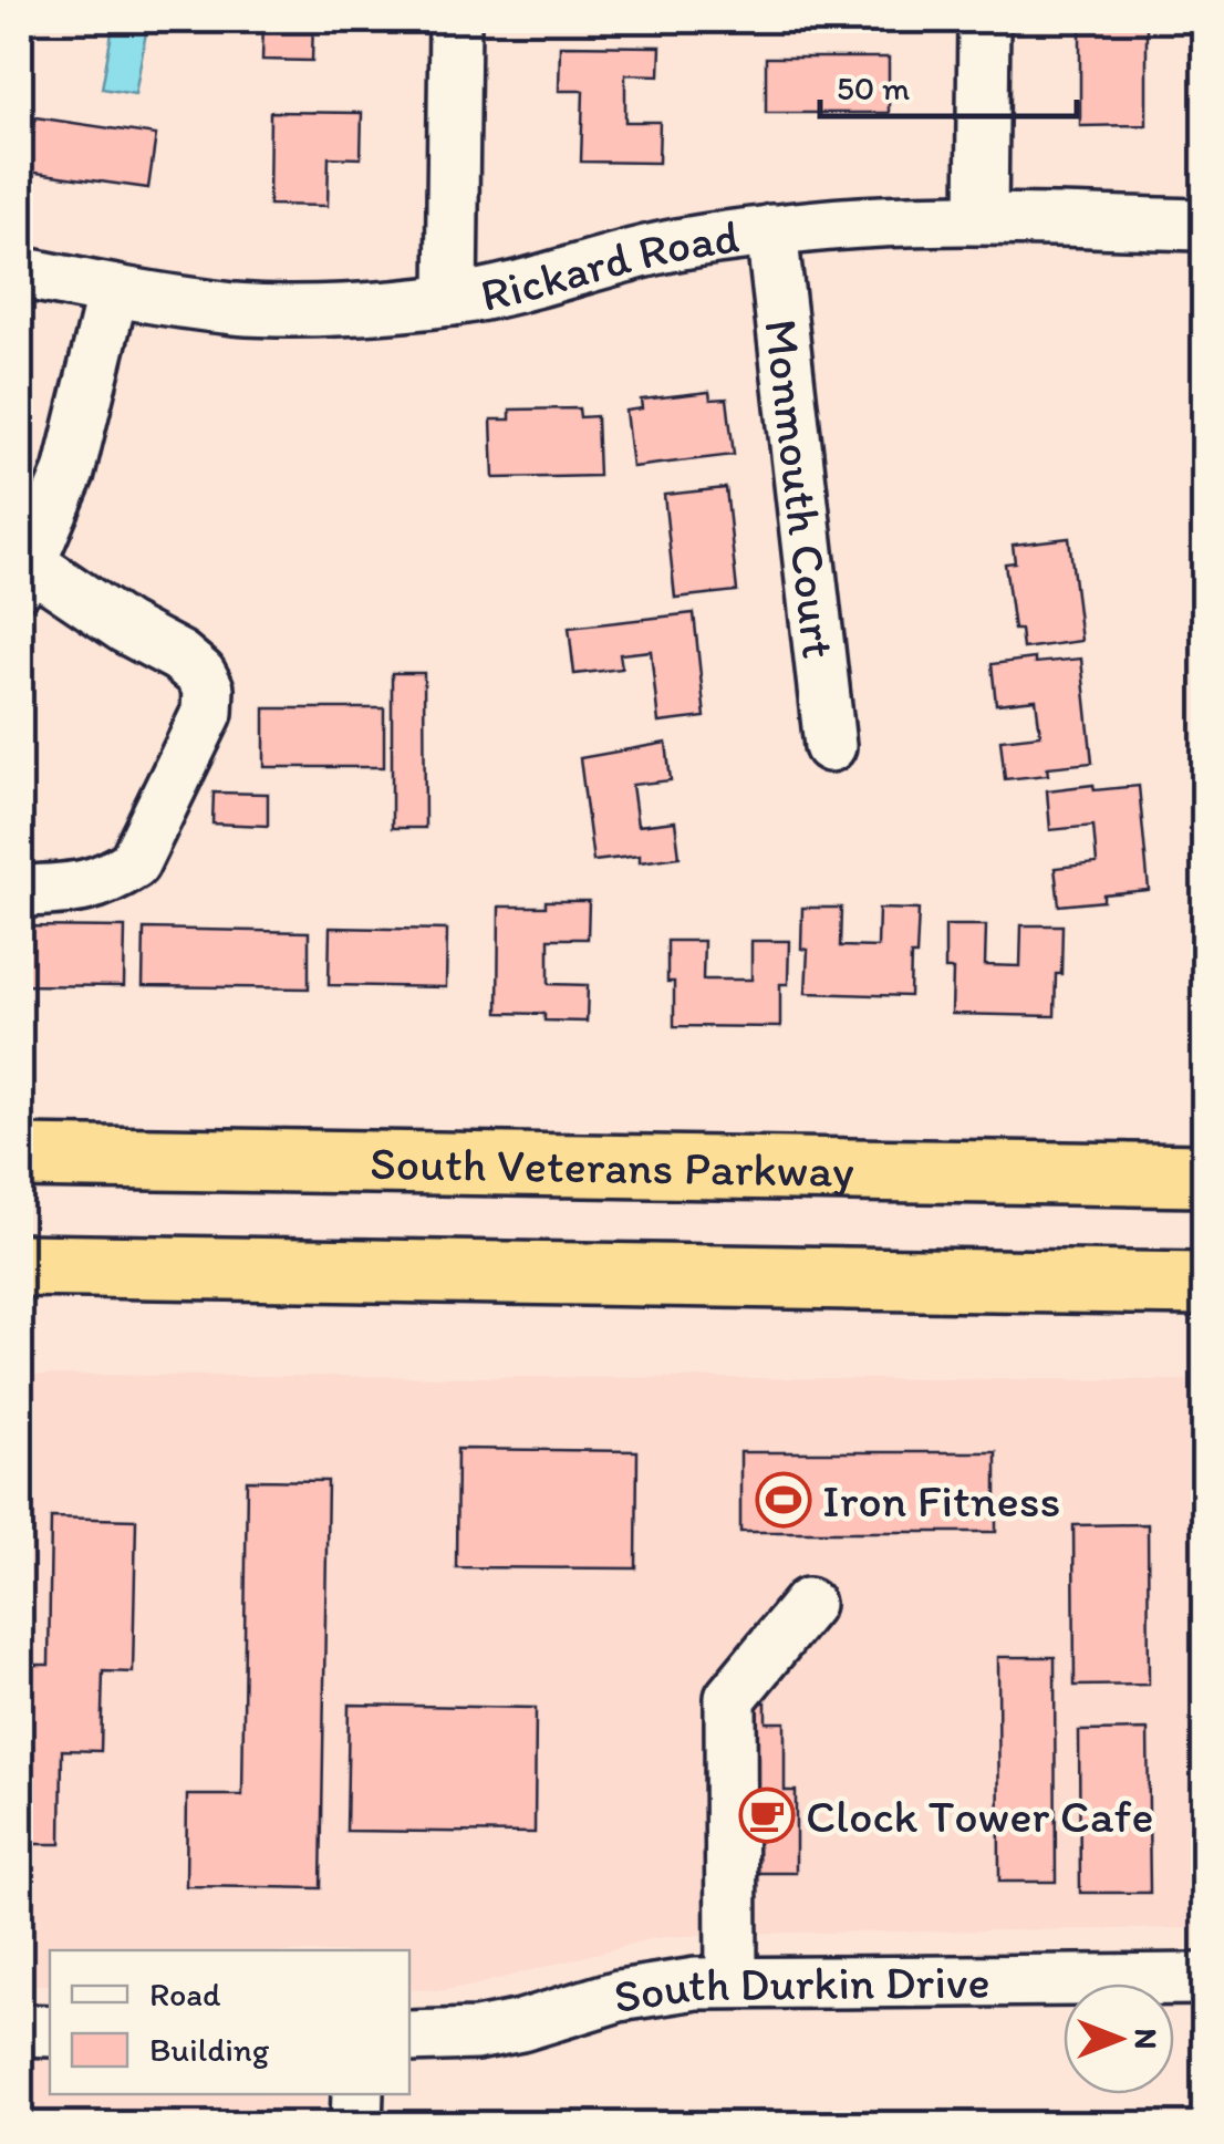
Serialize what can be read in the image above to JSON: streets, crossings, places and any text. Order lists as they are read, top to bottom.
{
  "streets": {
    "highway": ["South Veterans Parkway"],
    "street": ["Rickard Road", "Monmouth Court", "South Durkin Drive"]
  },
  "crossings": [
    ["Rickard Road", "Monmouth Court"]
  ],
  "places": {
    "sports": ["Iron Fitness"],
    "cafe": ["Clock Tower Cafe"]
  },
  "legend": ["Road", "Building"],
  "scale_bar": "50 m",
  "north": "right"
}
